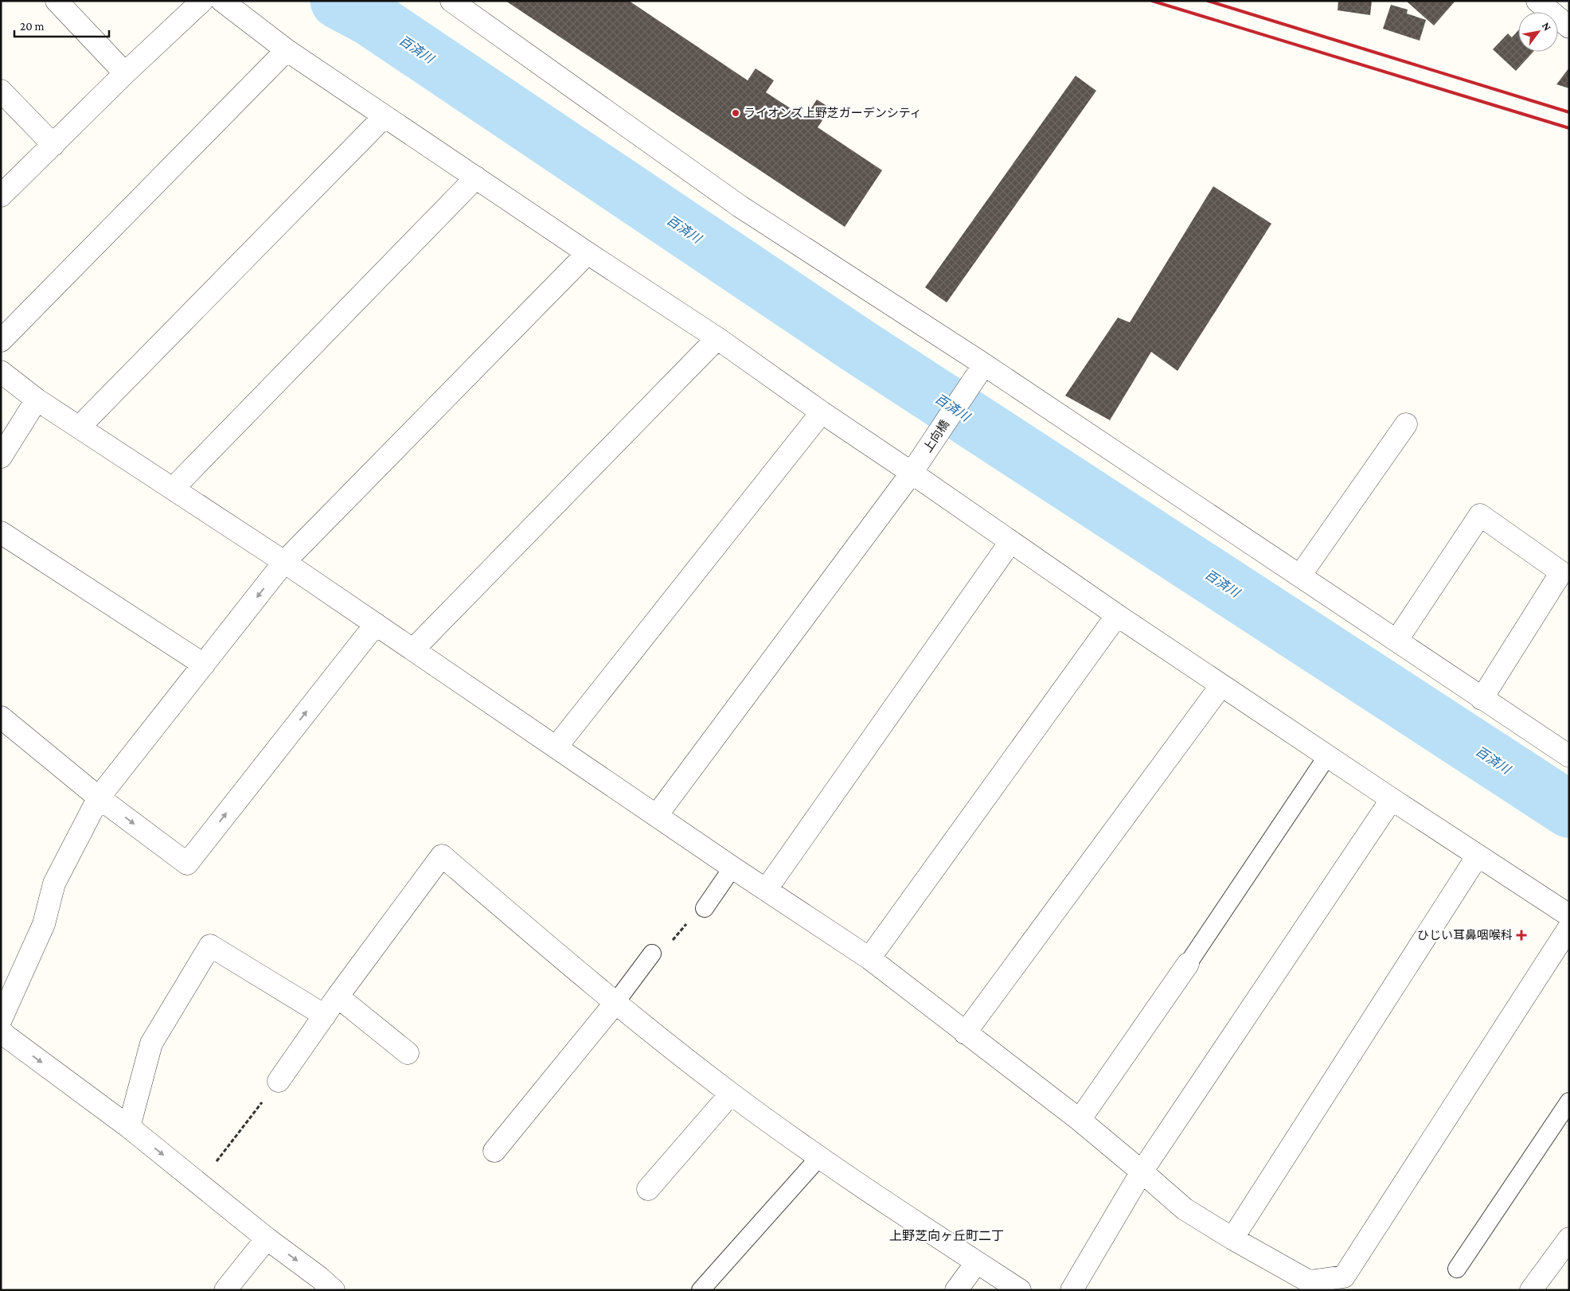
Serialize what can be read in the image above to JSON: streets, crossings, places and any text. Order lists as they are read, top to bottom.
{
  "streets": {
    "street": ["上向橋"]
  },
  "districts": ["上野芝向ヶ丘町二丁"],
  "water": ["百済川"],
  "places": {
    "other": ["ライオンズ上野芝ガーデンシティ"],
    "health": ["ひじい耳鼻咽喉科"]
  },
  "scale_bar": "20 m",
  "north": "top right"
}
